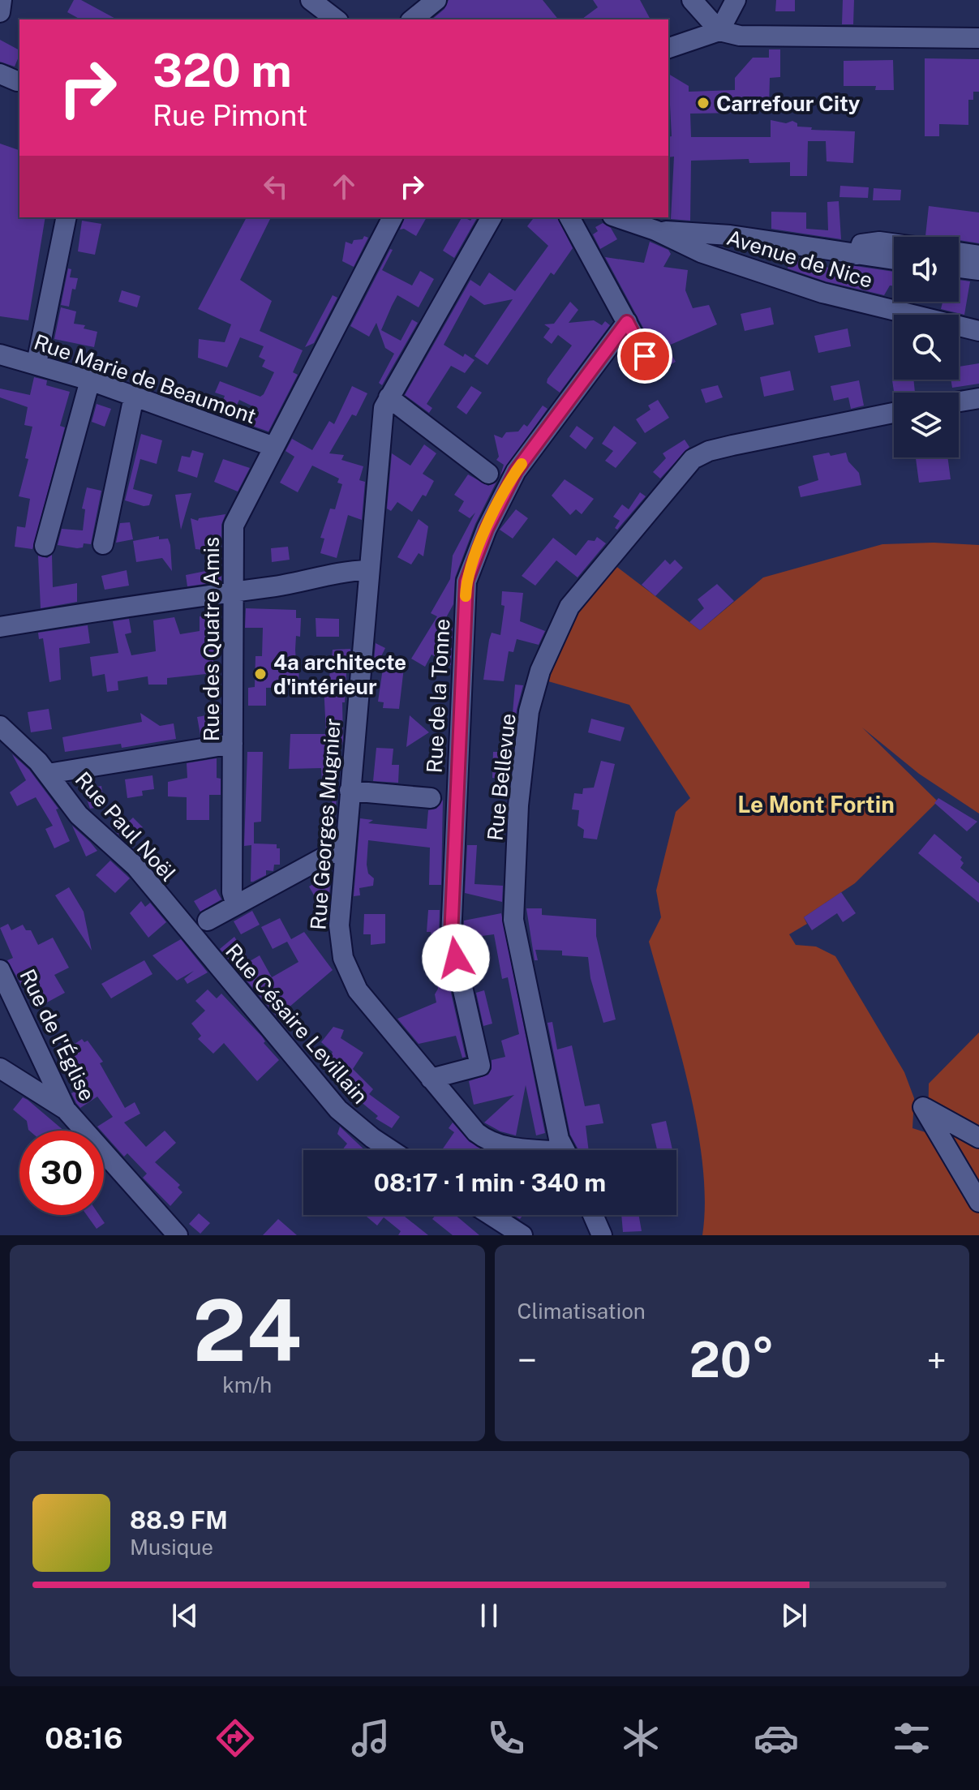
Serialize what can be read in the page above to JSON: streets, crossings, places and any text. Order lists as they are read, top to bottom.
{
  "streets": {
    "street": [
      "Avenue de Nice",
      "Rue Marie de Beaumont",
      "Rue des Quatre Amis",
      "Rue de la Tonne",
      "Rue Bellevue",
      "Rue Georges Mugnier",
      "Rue Paul Noël",
      "Rue Césaire Levillain",
      "Rue de l'Église"
    ]
  },
  "crossings": [
    ["Rue Marie de Beaumont", "Rue des Quatre Amis"],
    ["Rue de la Tonne", "Rue Georges Mugnier"],
    ["Rue Paul Noël", "Rue Césaire Levillain"]
  ],
  "districts": ["Le Mont Fortin"],
  "places": ["Carrefour City", "4a architecte d'intérieur"],
  "page": {
    "turn": ["320 m", "Rue Pimont"],
    "limit": "30",
    "trip": "08:17 · 1 min · 340 m",
    "tile": [
      ["24", "km/h"],
      "Climatisation"
    ],
    "heat": ["−", "20°", "+"],
    "song": ["88.9 FM", "Musique"],
    "tabs": "08:16"
  }
}
